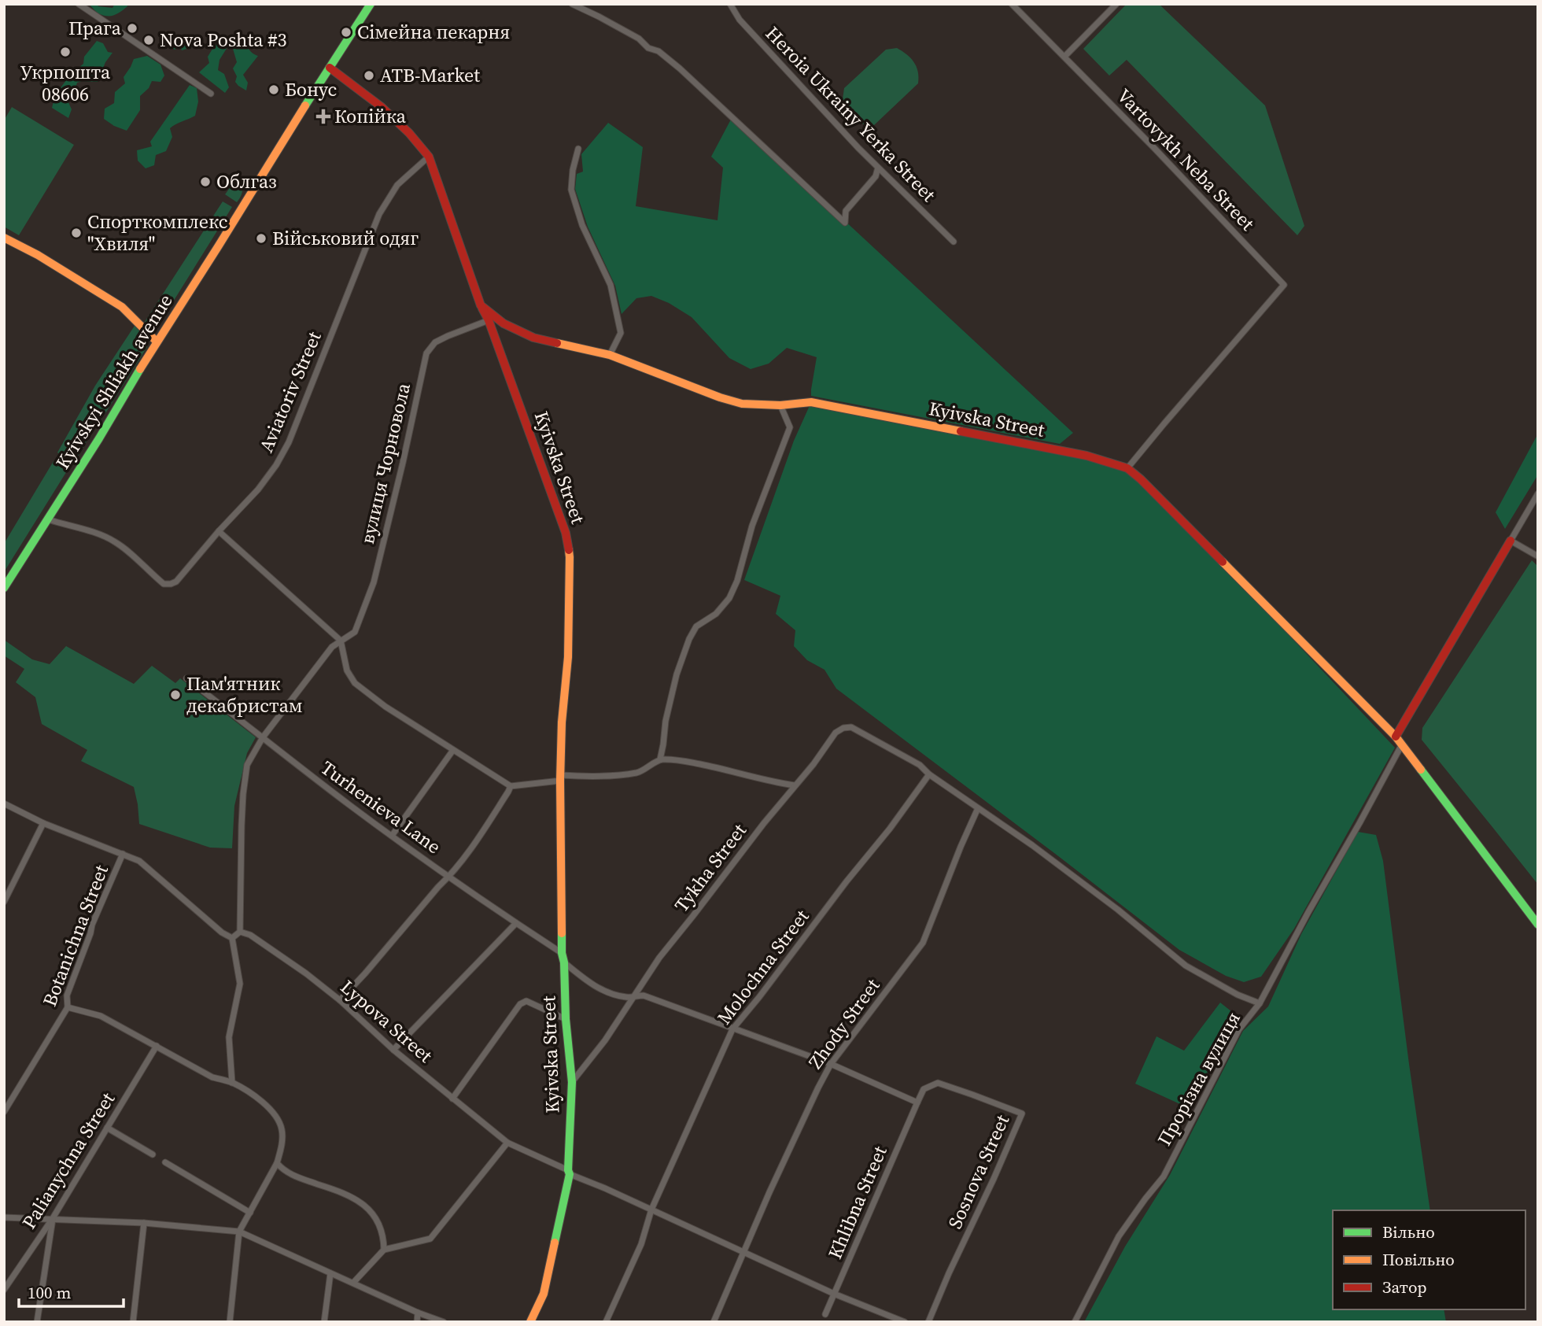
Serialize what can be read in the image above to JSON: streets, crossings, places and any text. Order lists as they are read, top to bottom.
{
  "streets": {
    "street": [
      "Heroia Ukrainy Yerka Street",
      "Vartovykh Neba Street",
      "Kyivskyi Shliakh avenue",
      "Aviatoriv Street",
      "Kyivska Street",
      "вулиця Чорновола",
      "Turhenieva Lane",
      "Tykha Street",
      "Botanichna Street",
      "Molochna Street",
      "Lypova Street",
      "Zhody Street",
      "Прорізна вулиця",
      "Palianychna Street",
      "Sosnova Street",
      "Khlibna Street"
    ]
  },
  "crossings": [
    ["Vartovykh Neba Street", "Kyivska Street"],
    ["Kyivskyi Shliakh avenue", "Aviatoriv Street"],
    ["Kyivskyi Shliakh avenue", "Kyivska Street"],
    ["Aviatoriv Street", "Kyivska Street"],
    ["Kyivska Street", "вулиця Чорновола"],
    ["Kyivska Street", "Turhenieva Lane"],
    ["Kyivska Street", "Tykha Street"],
    ["Kyivska Street", "Lypova Street"],
    ["вулиця Чорновола", "Turhenieva Lane"],
    ["вулиця Чорновола", "Lypova Street"],
    ["Tykha Street", "Molochna Street"],
    ["Tykha Street", "Прорізна вулиця"],
    ["Molochna Street", "Lypova Street"],
    ["Molochna Street", "Прорізна вулиця"],
    ["Lypova Street", "Zhody Street"],
    ["Lypova Street", "Khlibna Street"],
    ["Zhody Street", "Прорізна вулиця"],
    ["Sosnova Street", "Khlibna Street"]
  ],
  "places": {
    "other": [
      "Прага",
      "Сімейна пекарня",
      "Nova Poshta #3",
      "Укрпошта 08606",
      "ATB-Market",
      "Бонус",
      "Облгаз",
      "Спорткомплекс \"Хвиля\"",
      "Військовий одяг",
      "Пам'ятник декабристам"
    ],
    "health": ["Копійка"]
  },
  "legend": ["Вільно", "Повільно", "Затор"],
  "scale_bar": "100 m"
}
